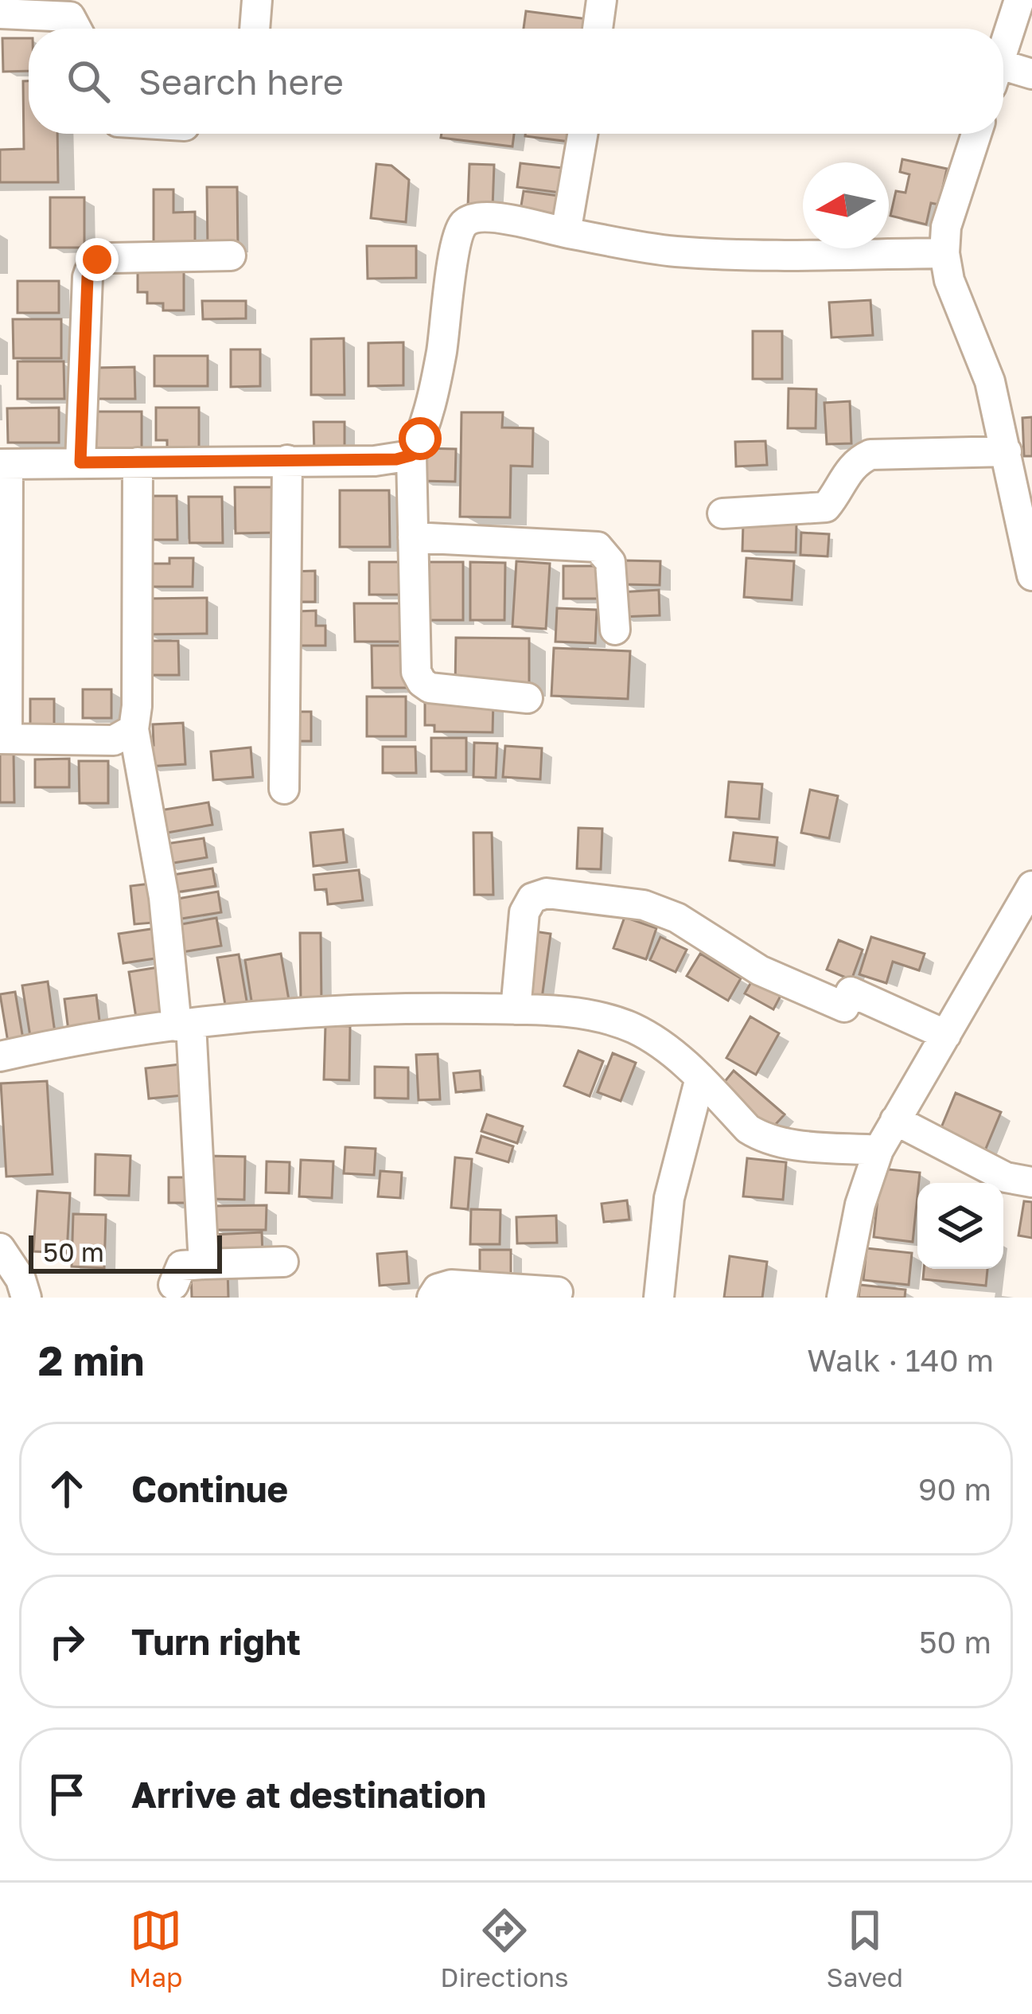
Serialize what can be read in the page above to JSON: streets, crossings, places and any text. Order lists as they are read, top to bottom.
{
  "scale_bar": "50 m",
  "north": "left",
  "page": {
    "search": "Search here",
    "scale": "50 m",
    "heading": ["2 min", "Walk · 140 m"],
    "list": [
      ["Continue", "90 m"],
      ["Turn right", "50 m"],
      "Arrive at destination"
    ],
    "nav": ["Map", "Directions", "Saved"]
  }
}
